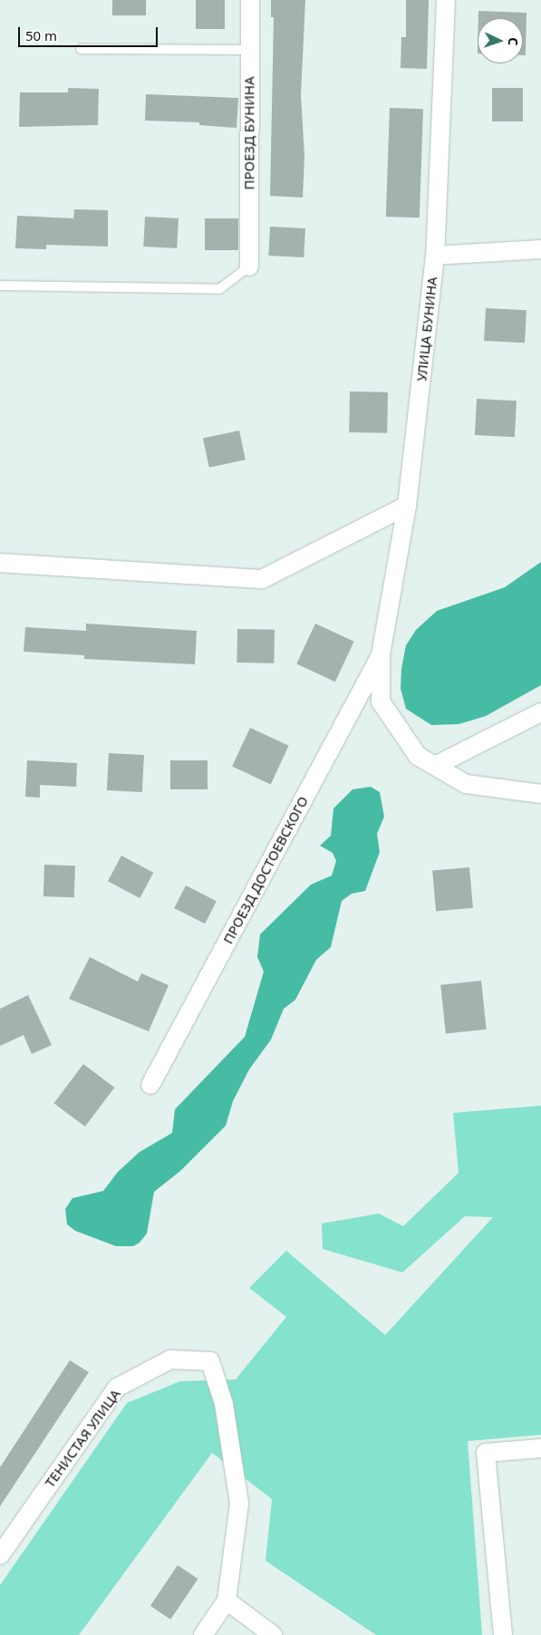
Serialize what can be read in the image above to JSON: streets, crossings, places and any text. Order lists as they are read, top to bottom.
{
  "streets": {
    "street": [
      "ПРОЕЗД БУНИНА",
      "УЛИЦА БУНИНА",
      "ПРОЕЗД ДОСТОЕВСКОГО",
      "ТЕНИСТАЯ УЛИЦА"
    ]
  },
  "crossings": [
    ["УЛИЦА БУНИНА", "ПРОЕЗД ДОСТОЕВСКОГО"]
  ],
  "scale_bar": "50 m",
  "north": "right"
}
